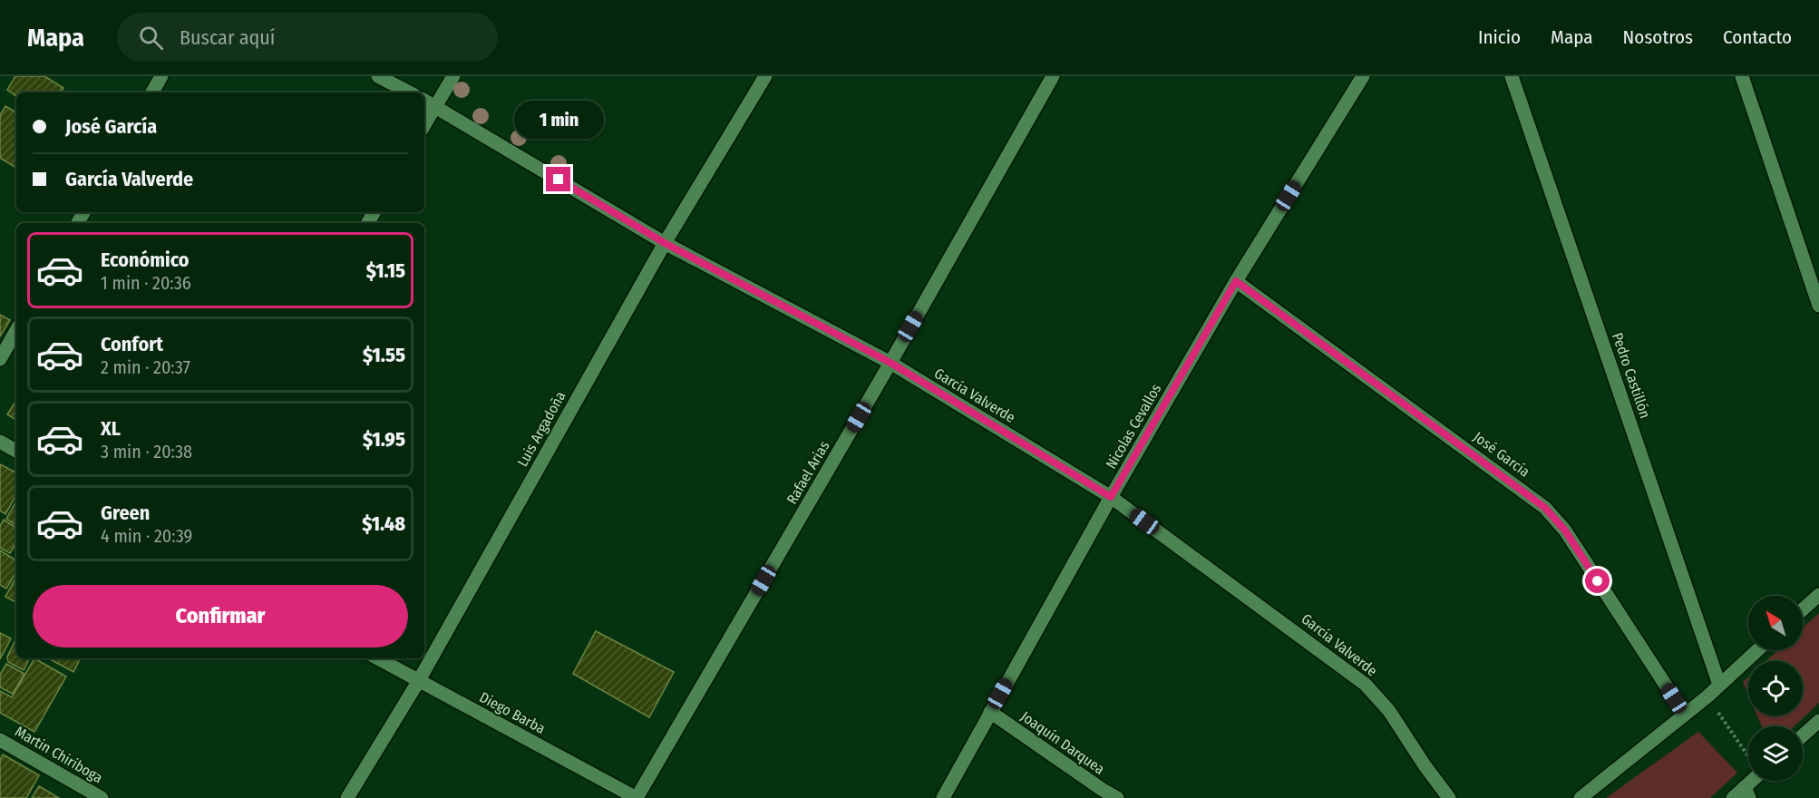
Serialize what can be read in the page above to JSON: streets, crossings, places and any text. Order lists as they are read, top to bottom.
{
  "streets": {
    "street": [
      "Pedro Castillón",
      "García Valverde",
      "Nicolas Cevallos",
      "Luis Argadoña",
      "José García",
      "Rafael Arias",
      "Diego Barba",
      "Joaquín Darquea",
      "Martin Chiriboga"
    ]
  },
  "crossings": [
    ["García Valverde", "Nicolas Cevallos"],
    ["García Valverde", "Luis Argadoña"],
    ["García Valverde", "Rafael Arias"],
    ["Nicolas Cevallos", "José García"],
    ["Nicolas Cevallos", "Joaquín Darquea"],
    ["Luis Argadoña", "Diego Barba"],
    ["Rafael Arias", "Diego Barba"]
  ],
  "north": "top left",
  "page": {
    "header": "Mapa",
    "search": "Buscar aquí",
    "nav": [
      "Inicio",
      "Mapa",
      "Nosotros",
      "Contacto"
    ],
    "banner": ["José García", "García Valverde"],
    "bubble": "1 min",
    "list": [
      {
        "name": "Económico",
        "note": "1 min · 20:36",
        "value": "$1.15"
      },
      {
        "name": "Confort",
        "note": "2 min · 20:37",
        "value": "$1.55"
      },
      {
        "name": "XL",
        "note": "3 min · 20:38",
        "value": "$1.95"
      },
      {
        "name": "Green",
        "note": "4 min · 20:39",
        "value": "$1.48"
      }
    ],
    "buttons": "Confirmar"
  }
}
